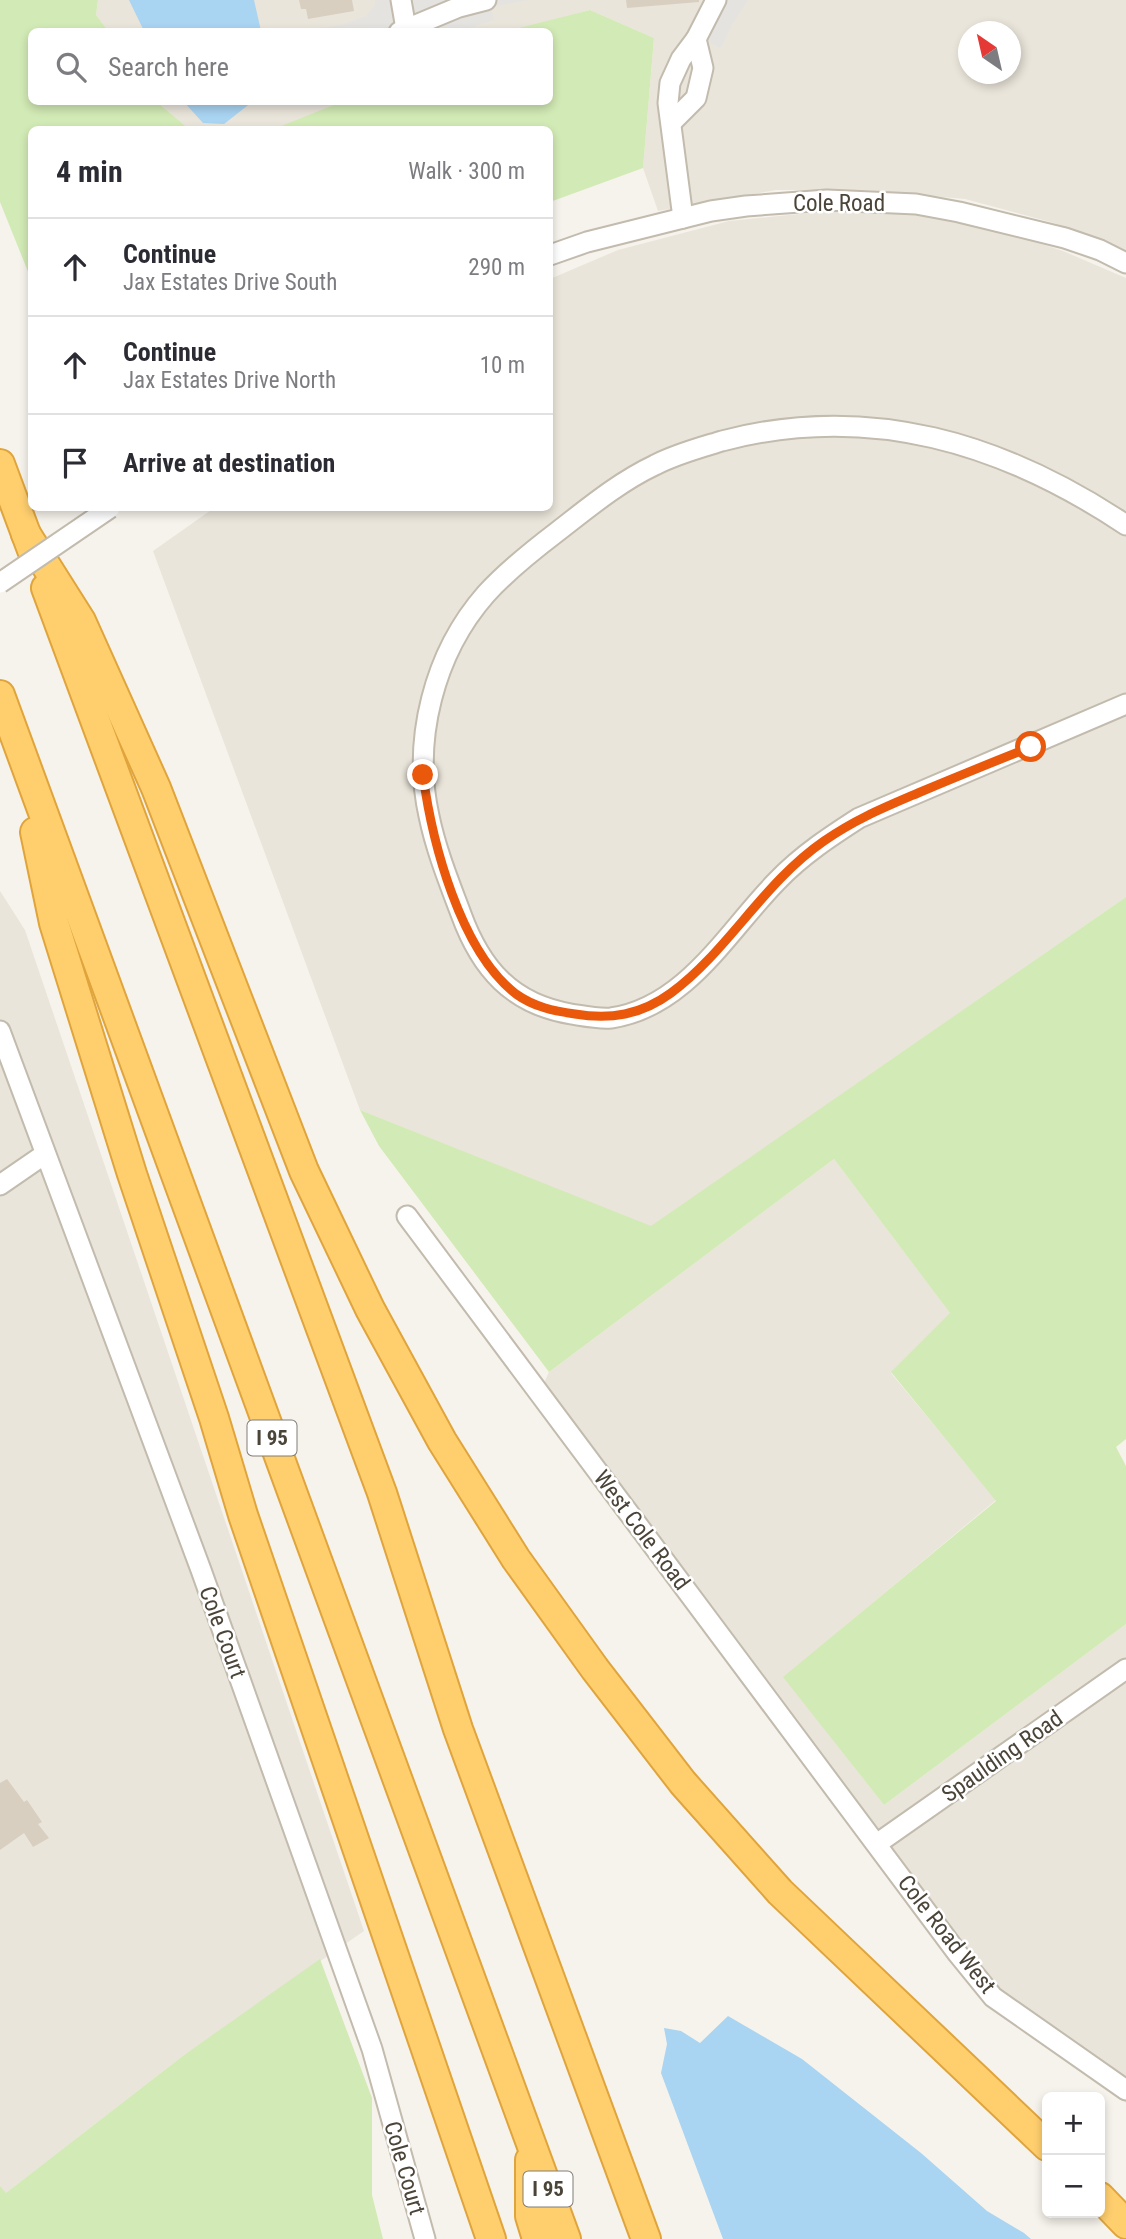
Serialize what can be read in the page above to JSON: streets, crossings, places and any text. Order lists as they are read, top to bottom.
{
  "streets": {
    "highway": ["I 95"],
    "street": [
      "Cole Road",
      "West Cole Road",
      "Cole Court",
      "Spaulding Road",
      "Cole Road West"
    ]
  },
  "crossings": [
    ["West Cole Road", "Spaulding Road"],
    ["West Cole Road", "Cole Road West"],
    ["Spaulding Road", "Cole Road West"]
  ],
  "north": "top left",
  "page": {
    "search": "Search here",
    "heading": ["4 min", "Walk · 300 m"],
    "list": [
      ["Continue", "Jax Estates Drive South", "290 m"],
      ["Continue", "Jax Estates Drive North", "10 m"],
      "Arrive at destination"
    ],
    "map_buttons": ["+", "−"]
  }
}
